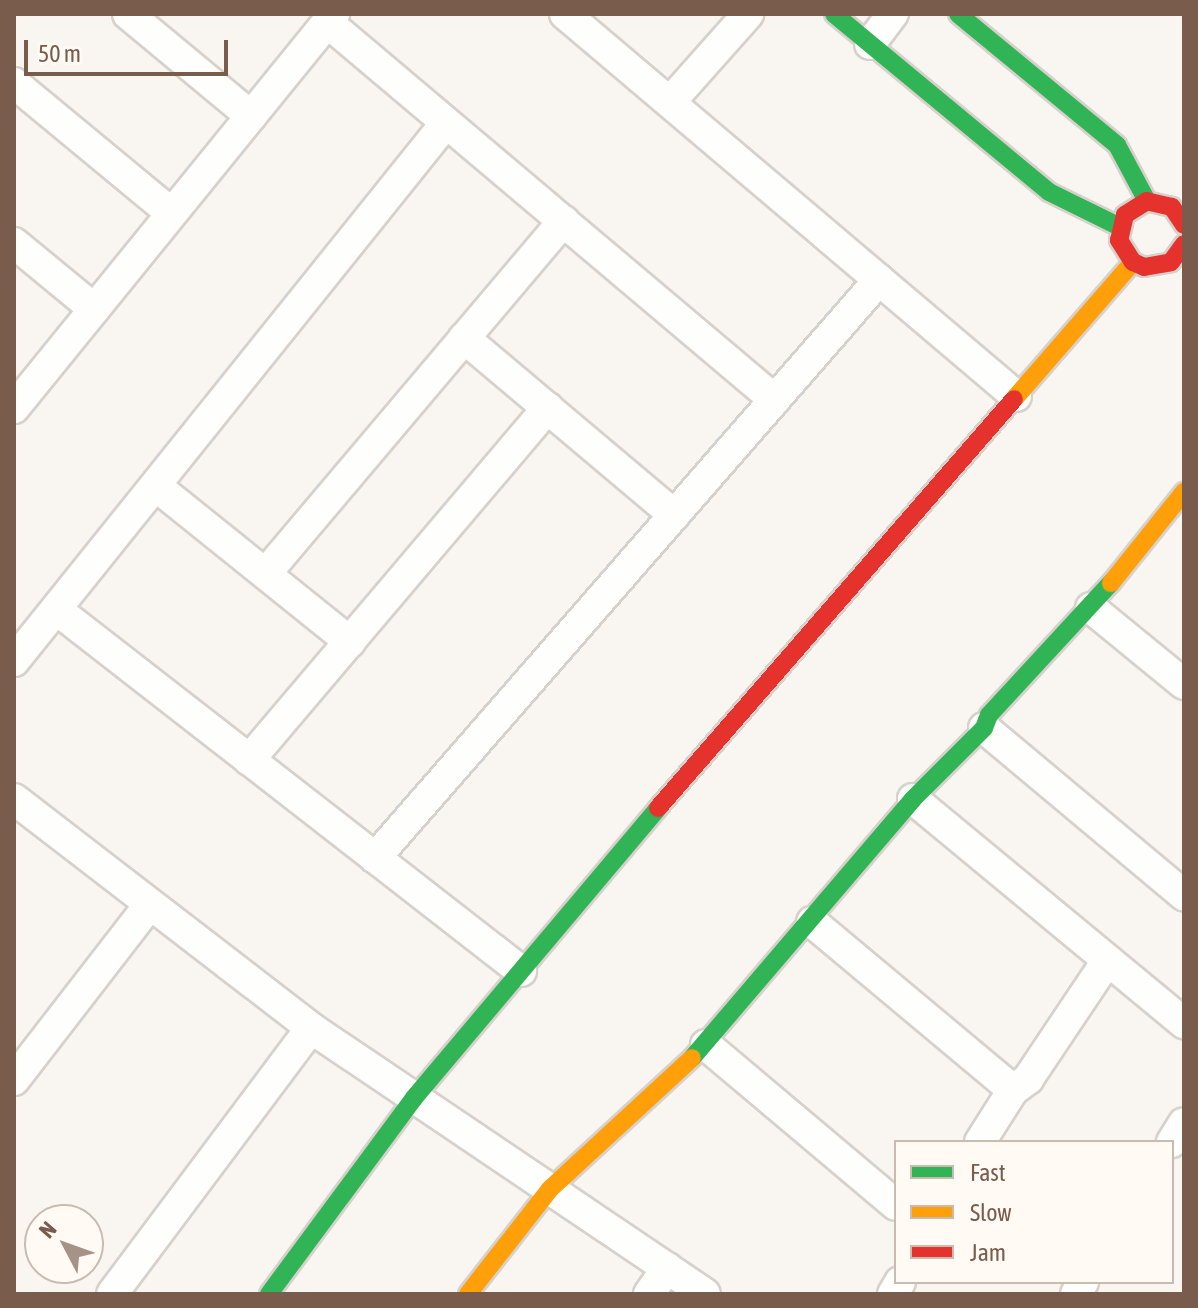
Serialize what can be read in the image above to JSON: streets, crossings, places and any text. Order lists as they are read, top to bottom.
{
  "legend": ["Fast", "Slow", "Jam"],
  "scale_bar": "50 m",
  "north": "top left"
}
